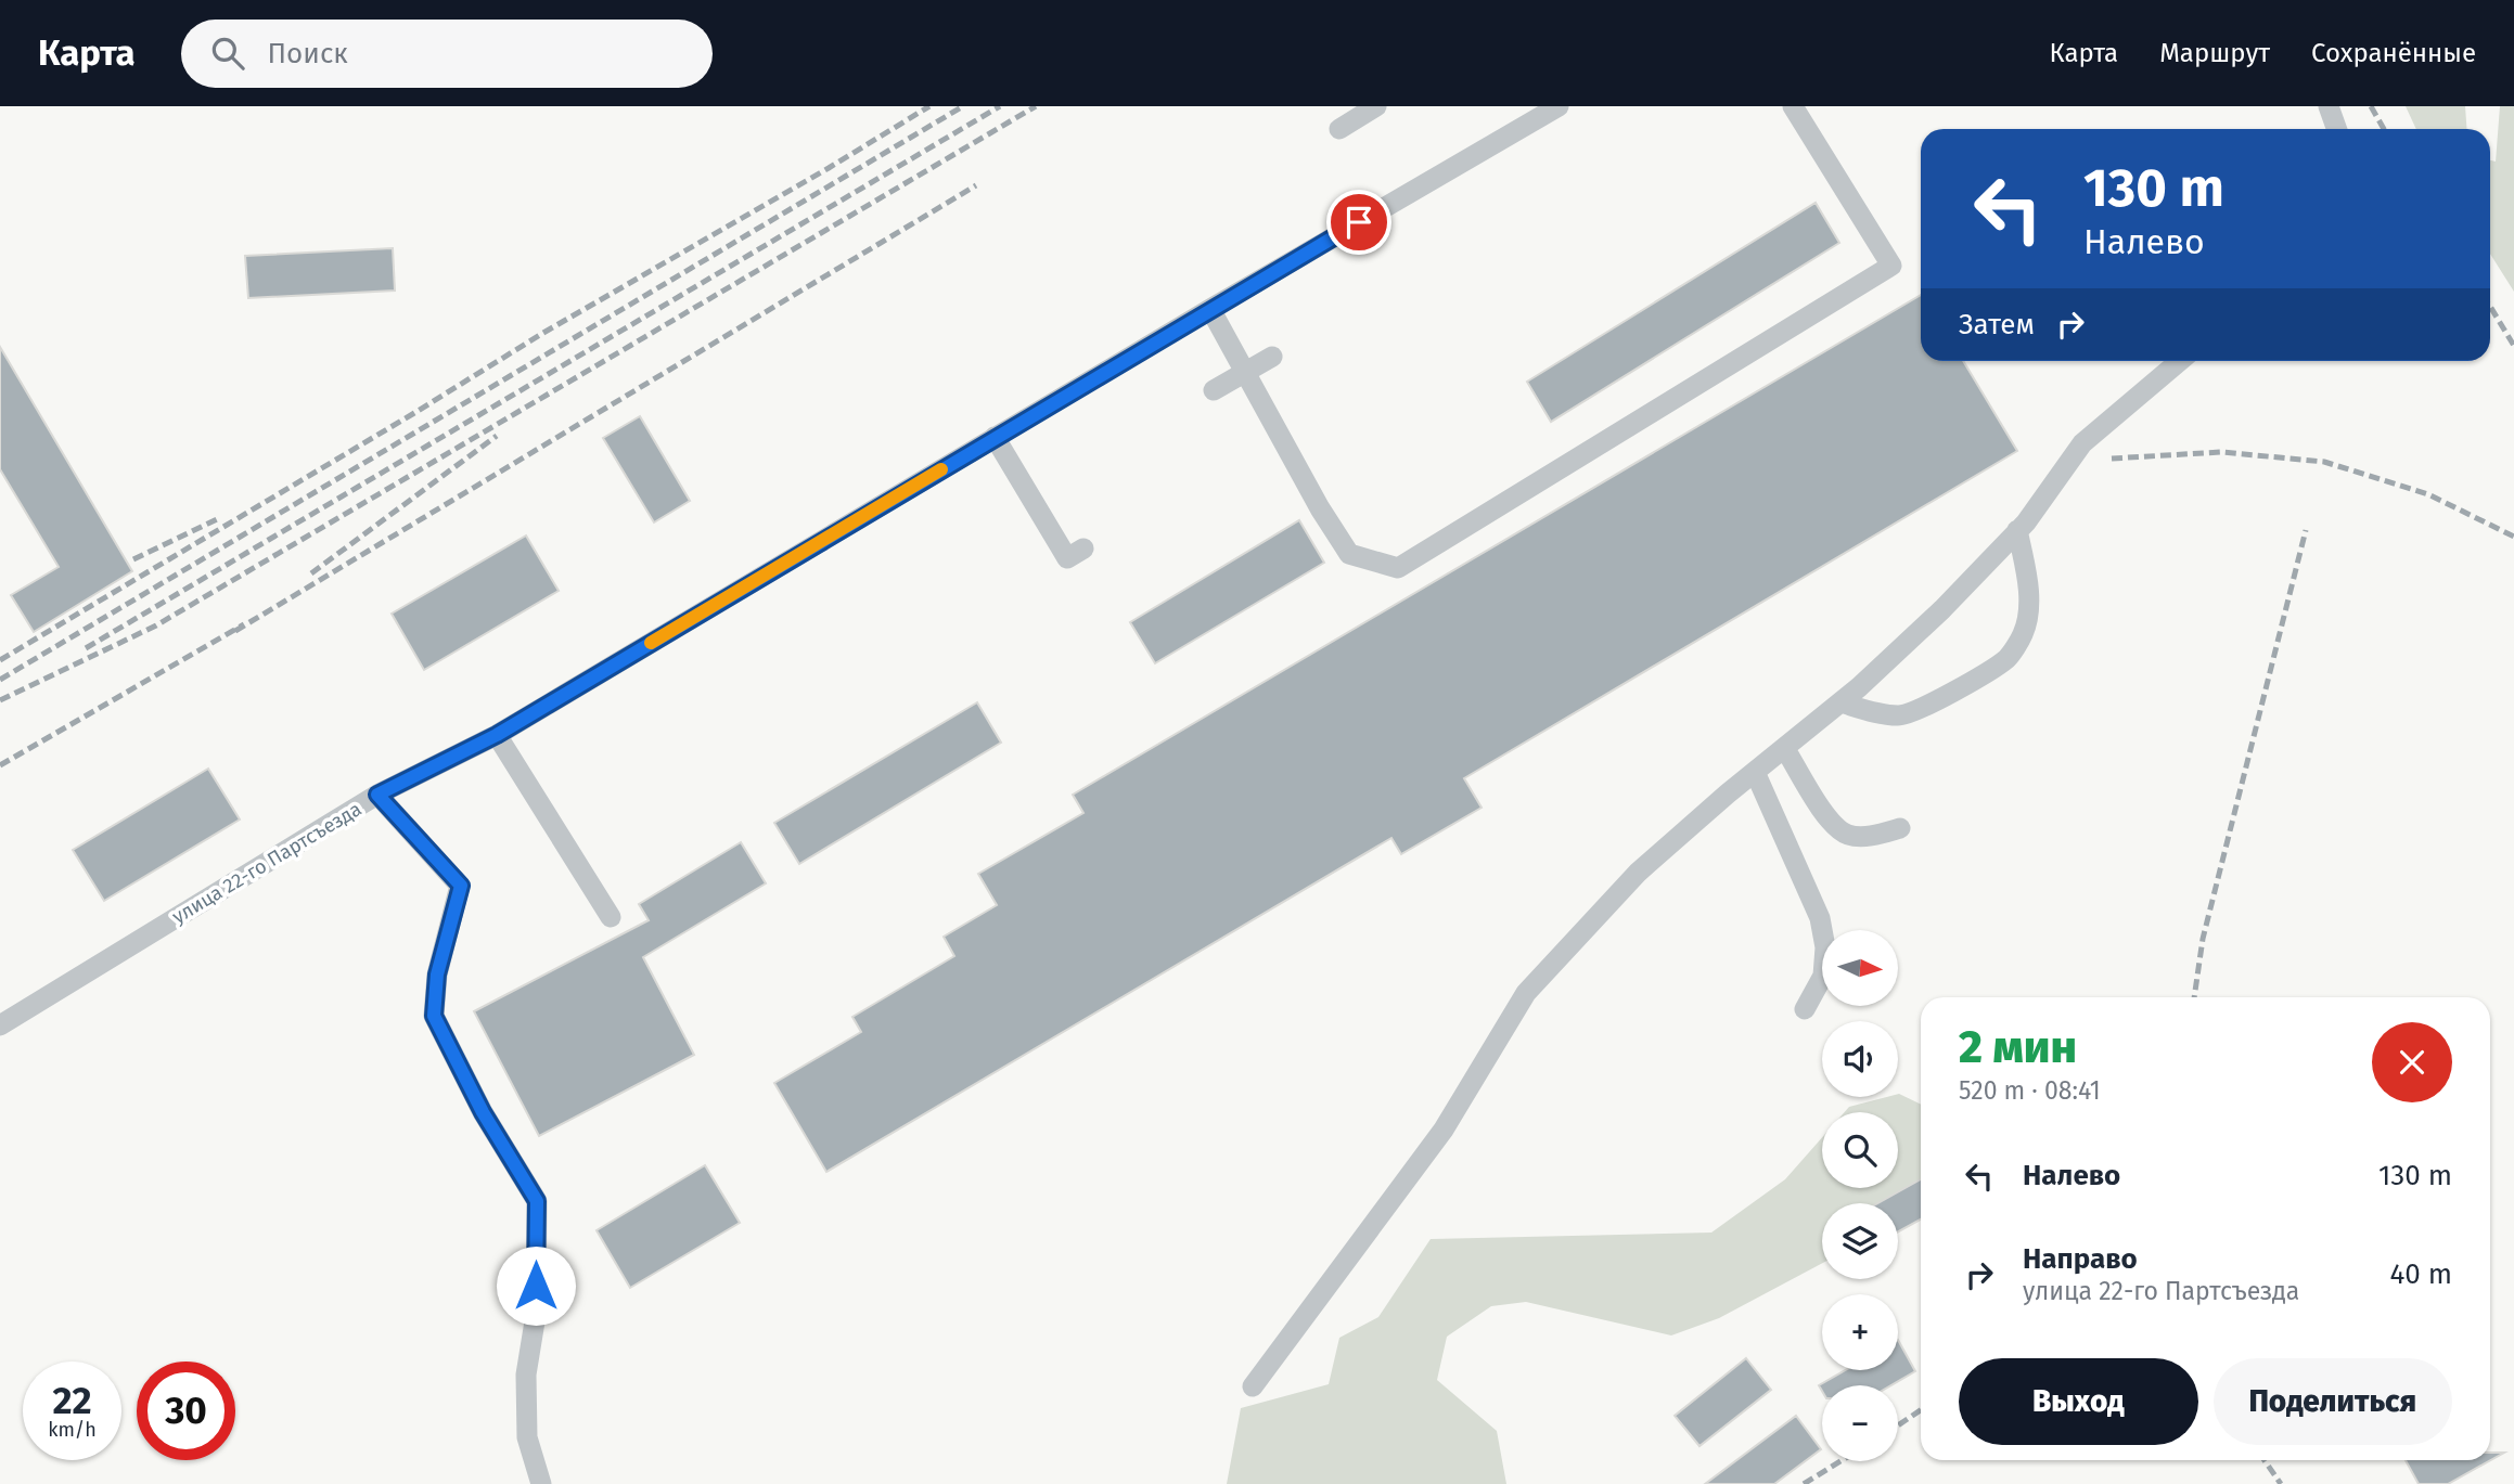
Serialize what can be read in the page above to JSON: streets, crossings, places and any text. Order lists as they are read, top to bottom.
{
  "streets": {
    "street": ["улица 22-го Партсъезда"]
  },
  "north": "right",
  "page": {
    "header": "Карта",
    "search": "Поиск",
    "nav": ["Карта", "Маршрут", "Сохранённые"],
    "turn": ["130 m", "Налево"],
    "then": "Затем",
    "map_buttons": ["+", "−"],
    "heading": ["2 мин", "520 m · 08:41"],
    "list": [
      {
        "name": "Налево",
        "value": "130 m"
      },
      {
        "name": "Направо",
        "note": "улица 22-го Партсъезда",
        "value": "40 m"
      }
    ],
    "buttons": ["Выход", "Поделиться"],
    "speed": "22 km/h",
    "limit": "30"
  }
}
